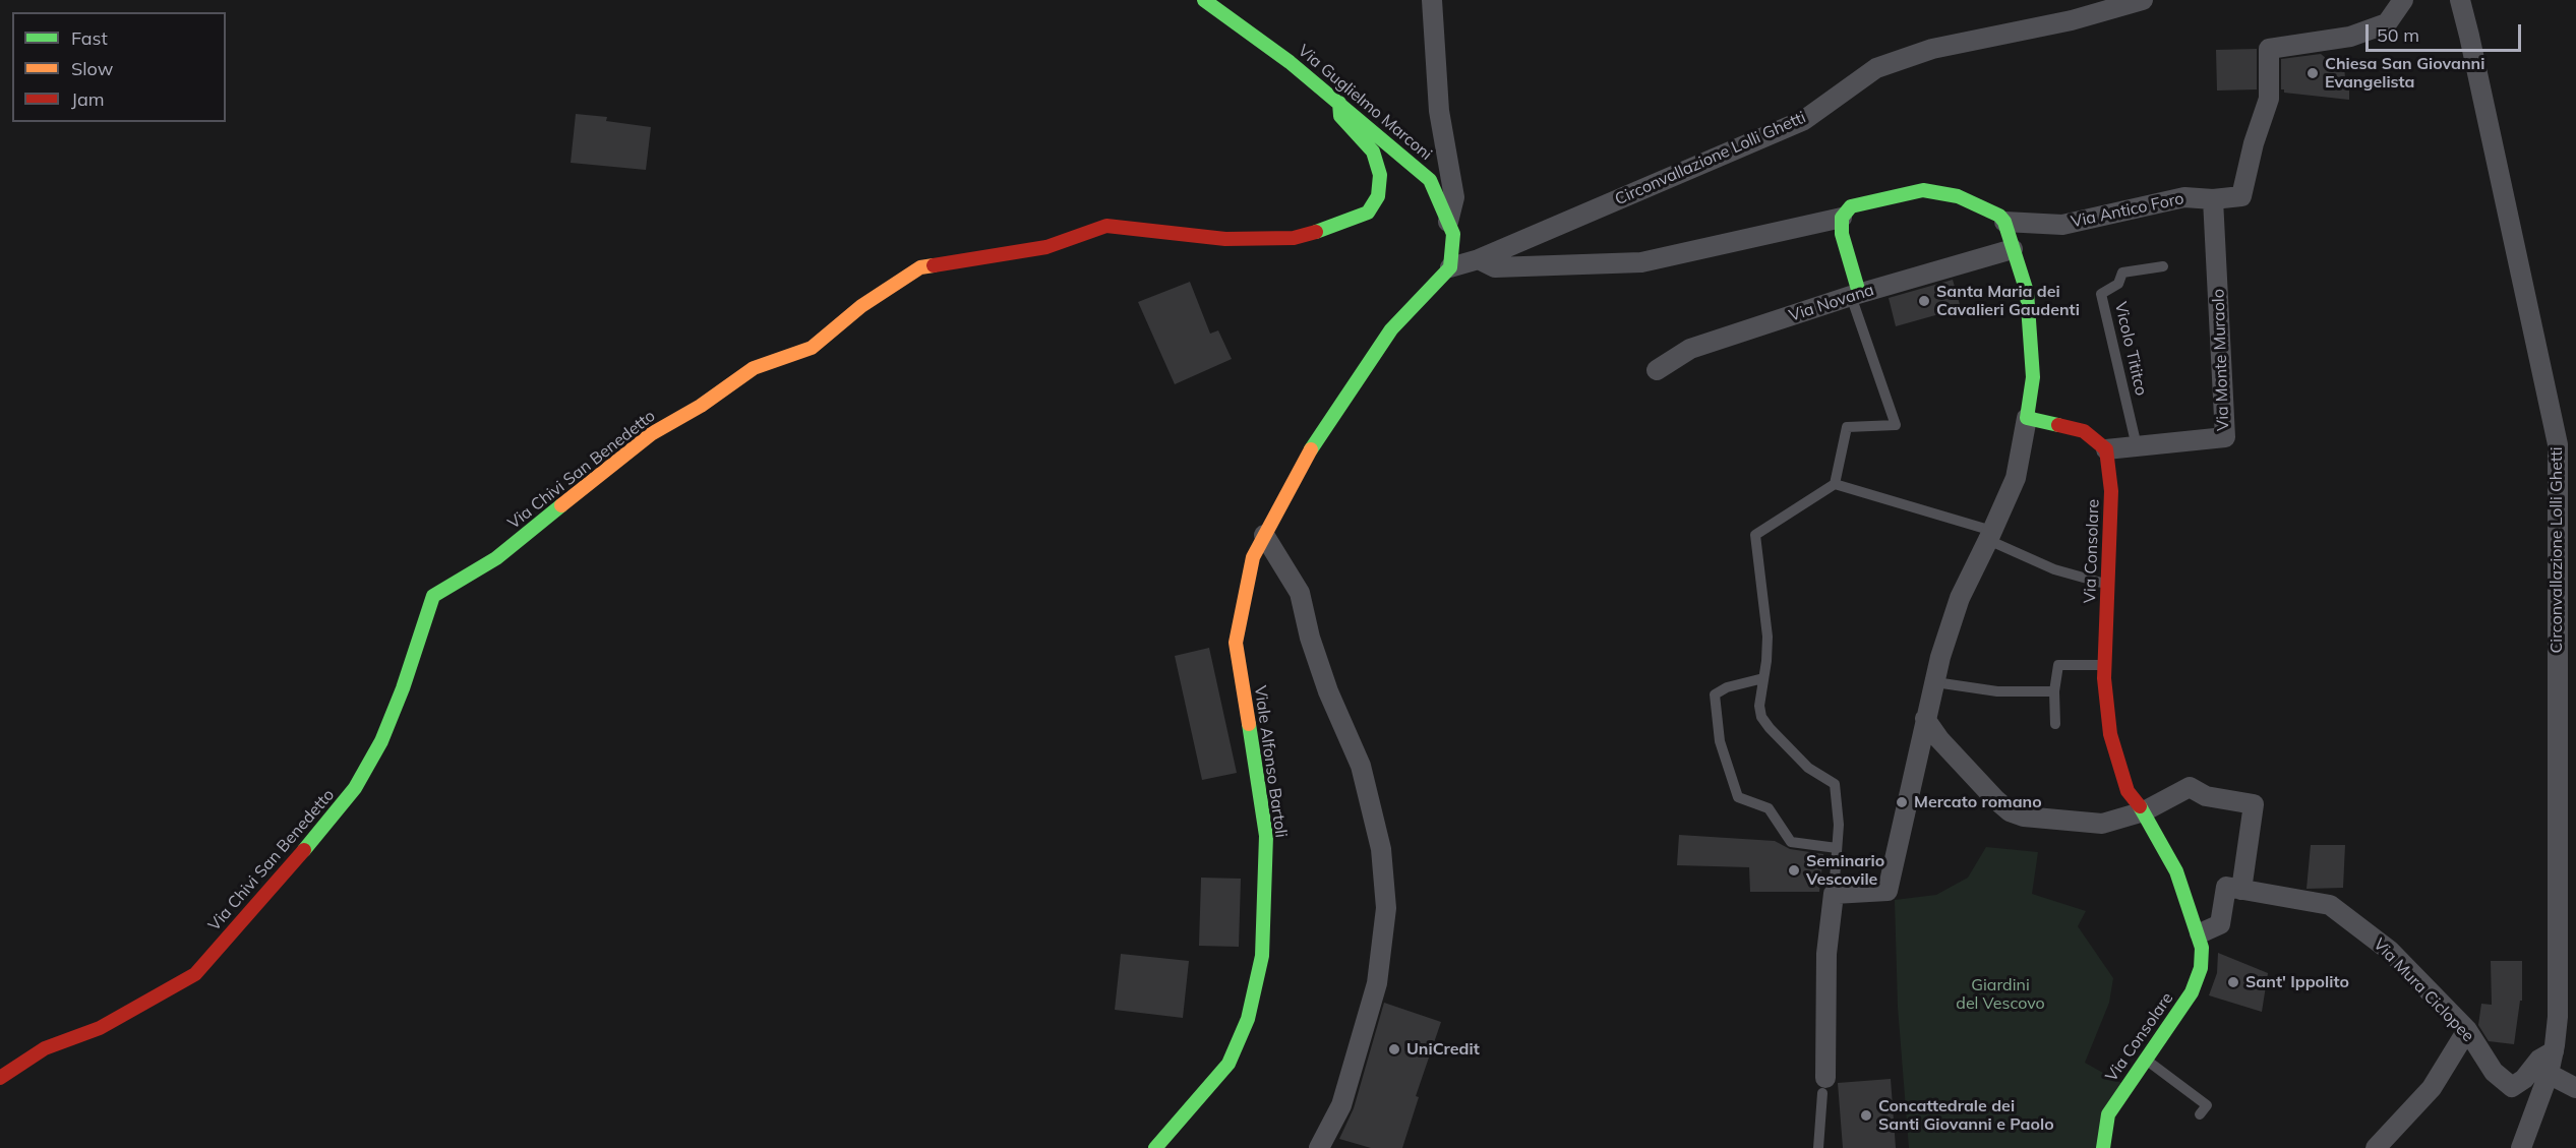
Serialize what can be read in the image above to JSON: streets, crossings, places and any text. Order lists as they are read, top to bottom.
{
  "streets": {
    "street": [
      "Via Guglielmo Marconi",
      "Circonvallazione Lolli Ghetti",
      "Via Antico Foro",
      "Via Novana",
      "Via Monte Muraolo",
      "Via Chivi San Benedetto",
      "Via Consolare",
      "Viale Alfonso Bartoli",
      "Via Mura Ciclopee"
    ],
    "lane": ["Vicolo Tititco"]
  },
  "crossings": [
    ["Via Guglielmo Marconi", "Circonvallazione Lolli Ghetti"],
    ["Via Guglielmo Marconi", "Via Chivi San Benedetto"],
    ["Circonvallazione Lolli Ghetti", "Via Mura Ciclopee"],
    ["Via Antico Foro", "Via Monte Muraolo"],
    ["Vicolo Tititco", "Via Monte Muraolo"],
    ["Via Monte Muraolo", "Via Consolare"]
  ],
  "parks": ["Giardini del Vescovo"],
  "places": [
    "Chiesa San Giovanni Evangelista",
    "Santa Maria dei Cavalieri Gaudenti",
    "Mercato romano",
    "Seminario Vescovile",
    "Sant' Ippolito",
    "UniCredit",
    "Concattedrale dei Santi Giovanni e Paolo"
  ],
  "legend": ["Fast", "Slow", "Jam"],
  "scale_bar": "50 m"
}
